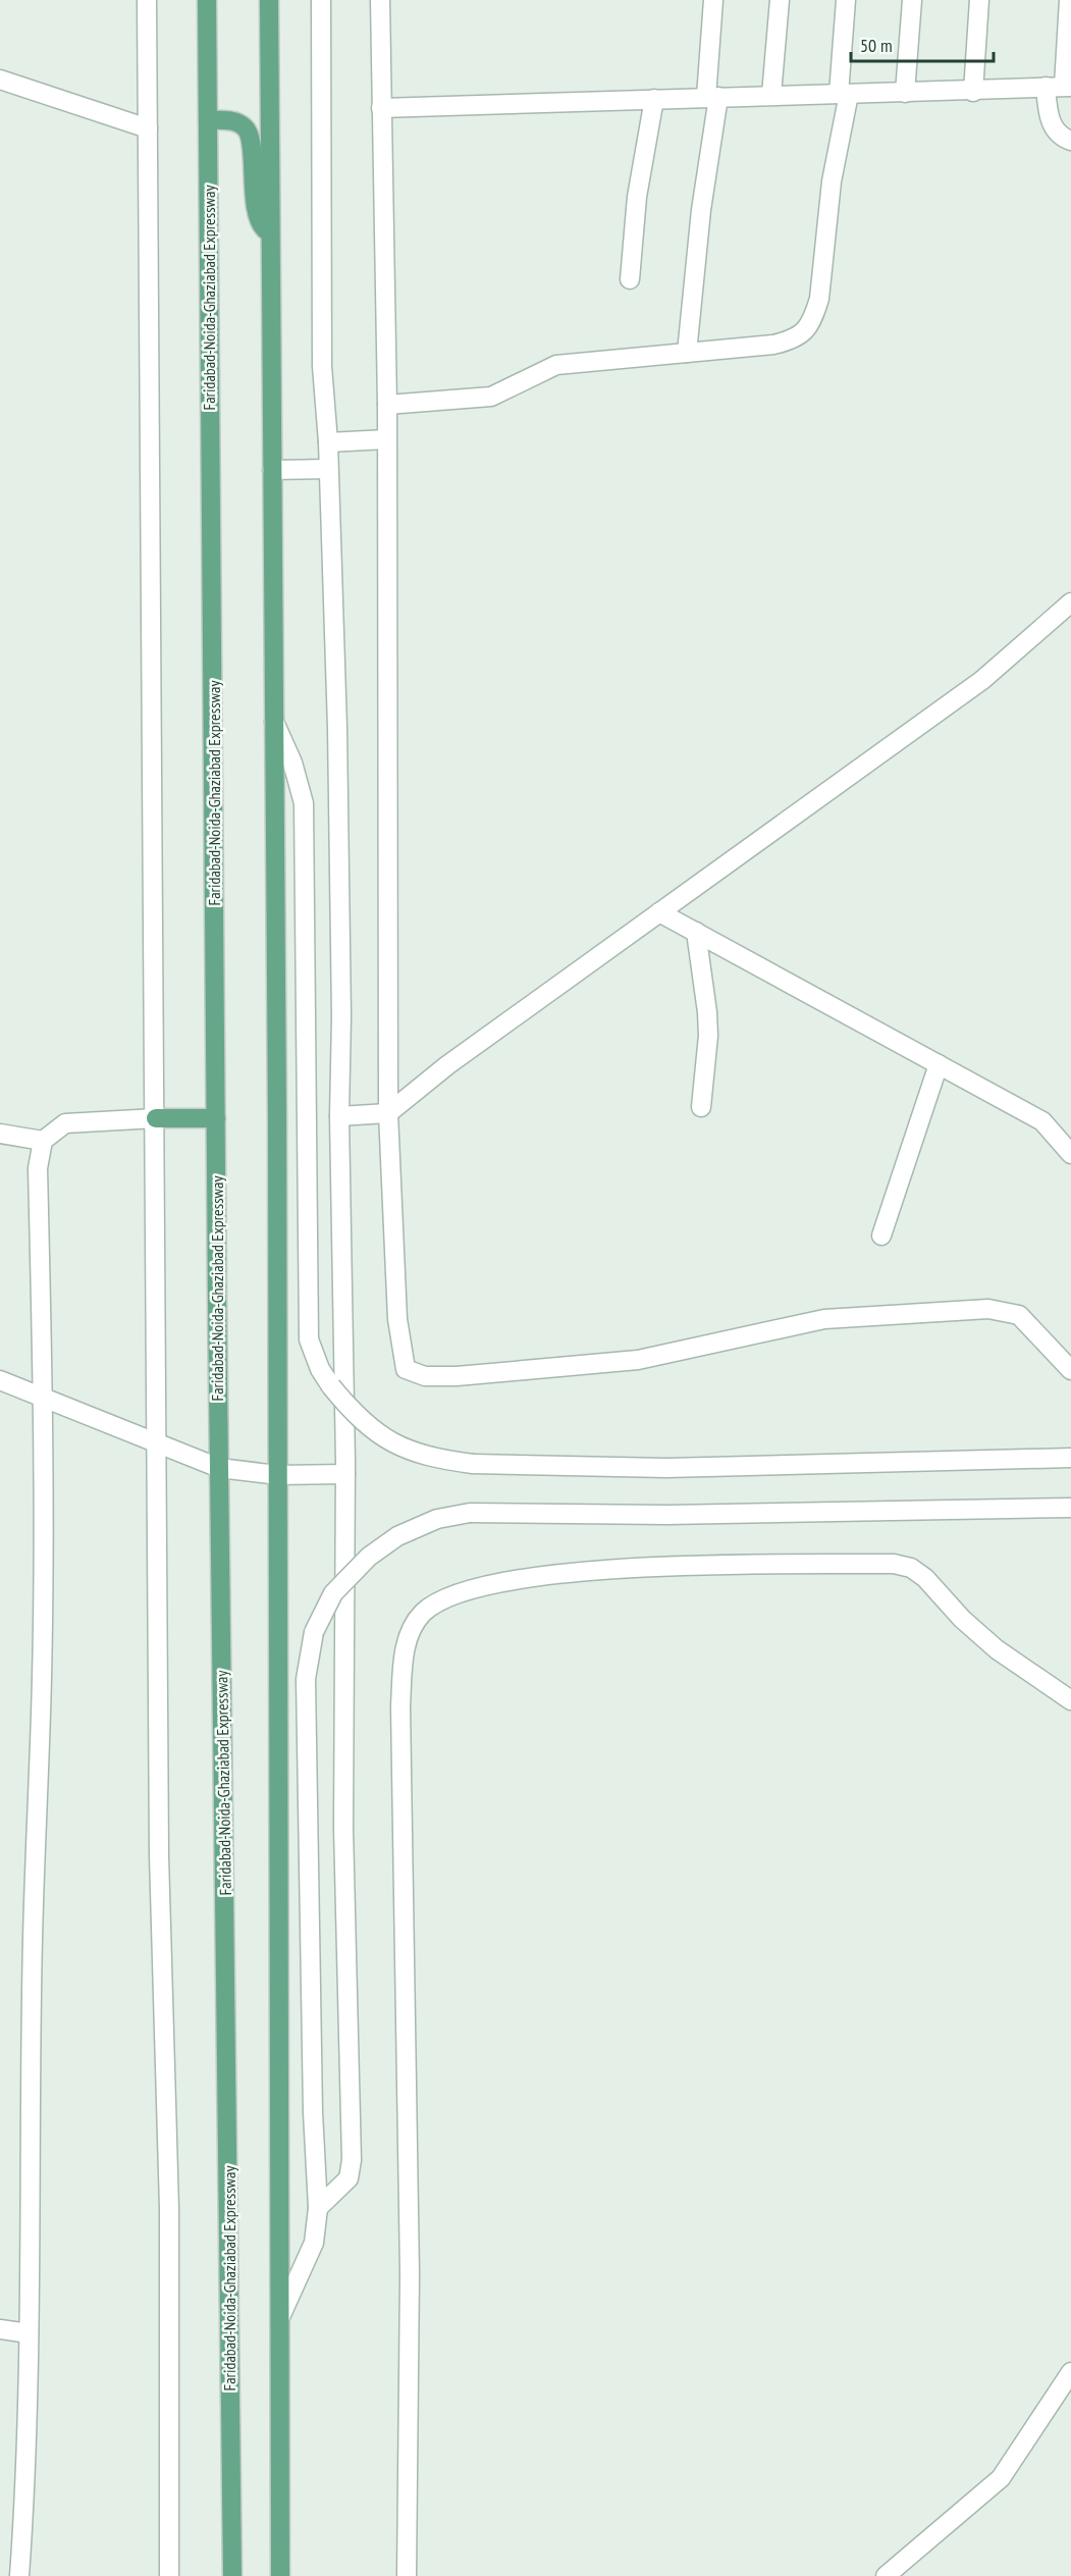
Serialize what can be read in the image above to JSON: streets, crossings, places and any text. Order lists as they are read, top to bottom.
{
  "streets": {
    "main road": ["Faridabad-Noida-Ghaziabad Expressway"]
  },
  "scale_bar": "50 m"
}
